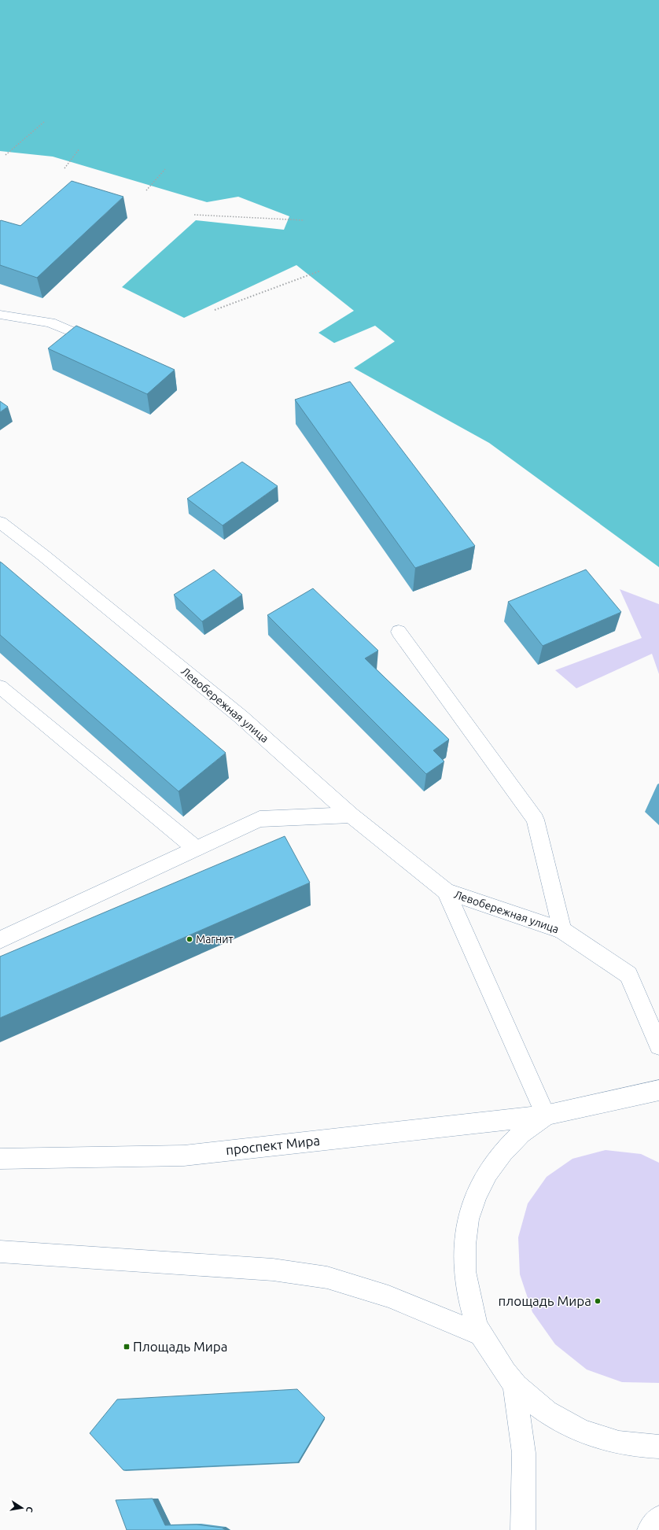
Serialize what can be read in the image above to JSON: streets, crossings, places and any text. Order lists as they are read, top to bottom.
{
  "streets": {
    "main road": ["Левобережная улица", "проспект Мира"]
  },
  "crossings": [
    ["Левобережная улица", "проспект Мира"]
  ],
  "places": {
    "other": ["Магнит", "площадь Мира"],
    "transit": ["Площадь Мира"]
  },
  "north": "right"
}
